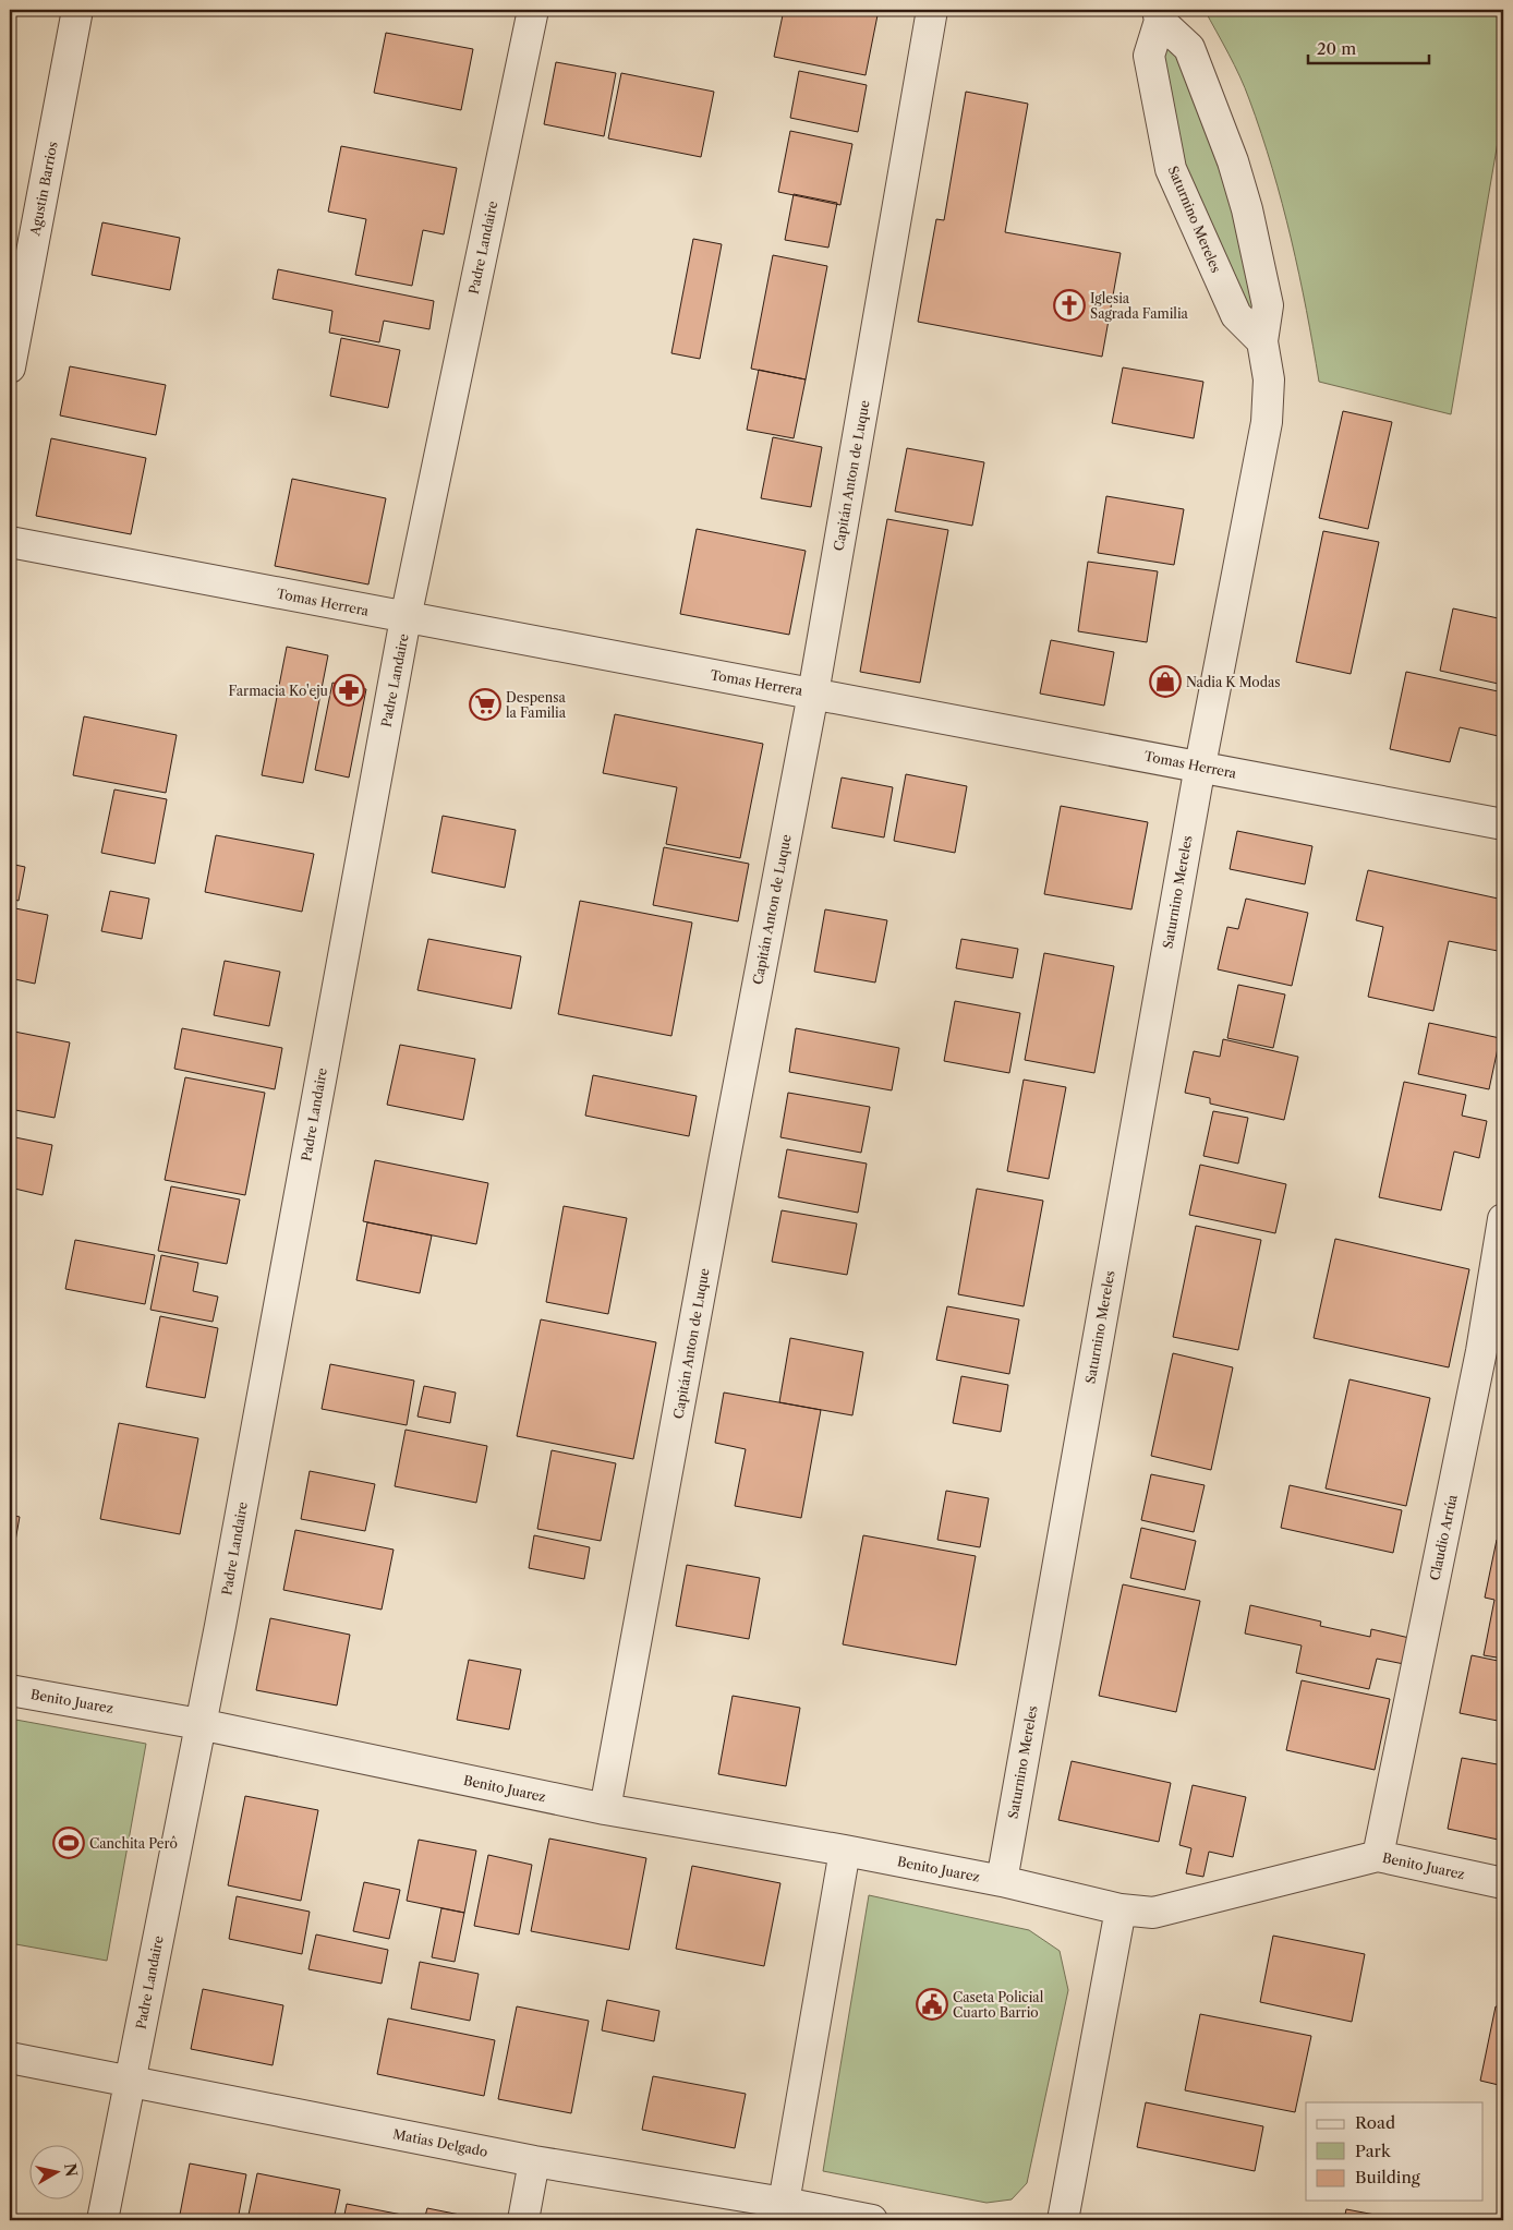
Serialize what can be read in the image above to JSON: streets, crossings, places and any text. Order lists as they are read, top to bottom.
{
  "streets": {
    "street": [
      "Agustin Barrios",
      "Saturnino Mereles",
      "Padre Landaire",
      "Capitán Anton de Luque",
      "Tomas Herrera",
      "Claudio Arrúa",
      "Benito Juarez",
      "Matias Delgado"
    ]
  },
  "crossings": [
    ["Saturnino Mereles", "Tomas Herrera"],
    ["Saturnino Mereles", "Benito Juarez"],
    ["Padre Landaire", "Tomas Herrera"],
    ["Padre Landaire", "Benito Juarez"],
    ["Padre Landaire", "Matias Delgado"],
    ["Capitán Anton de Luque", "Tomas Herrera"],
    ["Capitán Anton de Luque", "Benito Juarez"],
    ["Claudio Arrúa", "Benito Juarez"]
  ],
  "places": {
    "church": ["Iglesia Sagrada Familia"],
    "shop": ["Nadia K Modas"],
    "pharmacy": ["Farmacia Ko'eju"],
    "supermarket": ["Despensa la Familia"],
    "sports": ["Canchita Perô"],
    "public building": ["Caseta Policial Cuarto Barrio"]
  },
  "legend": ["Road", "Park", "Building"],
  "scale_bar": "20 m",
  "north": "right"
}
